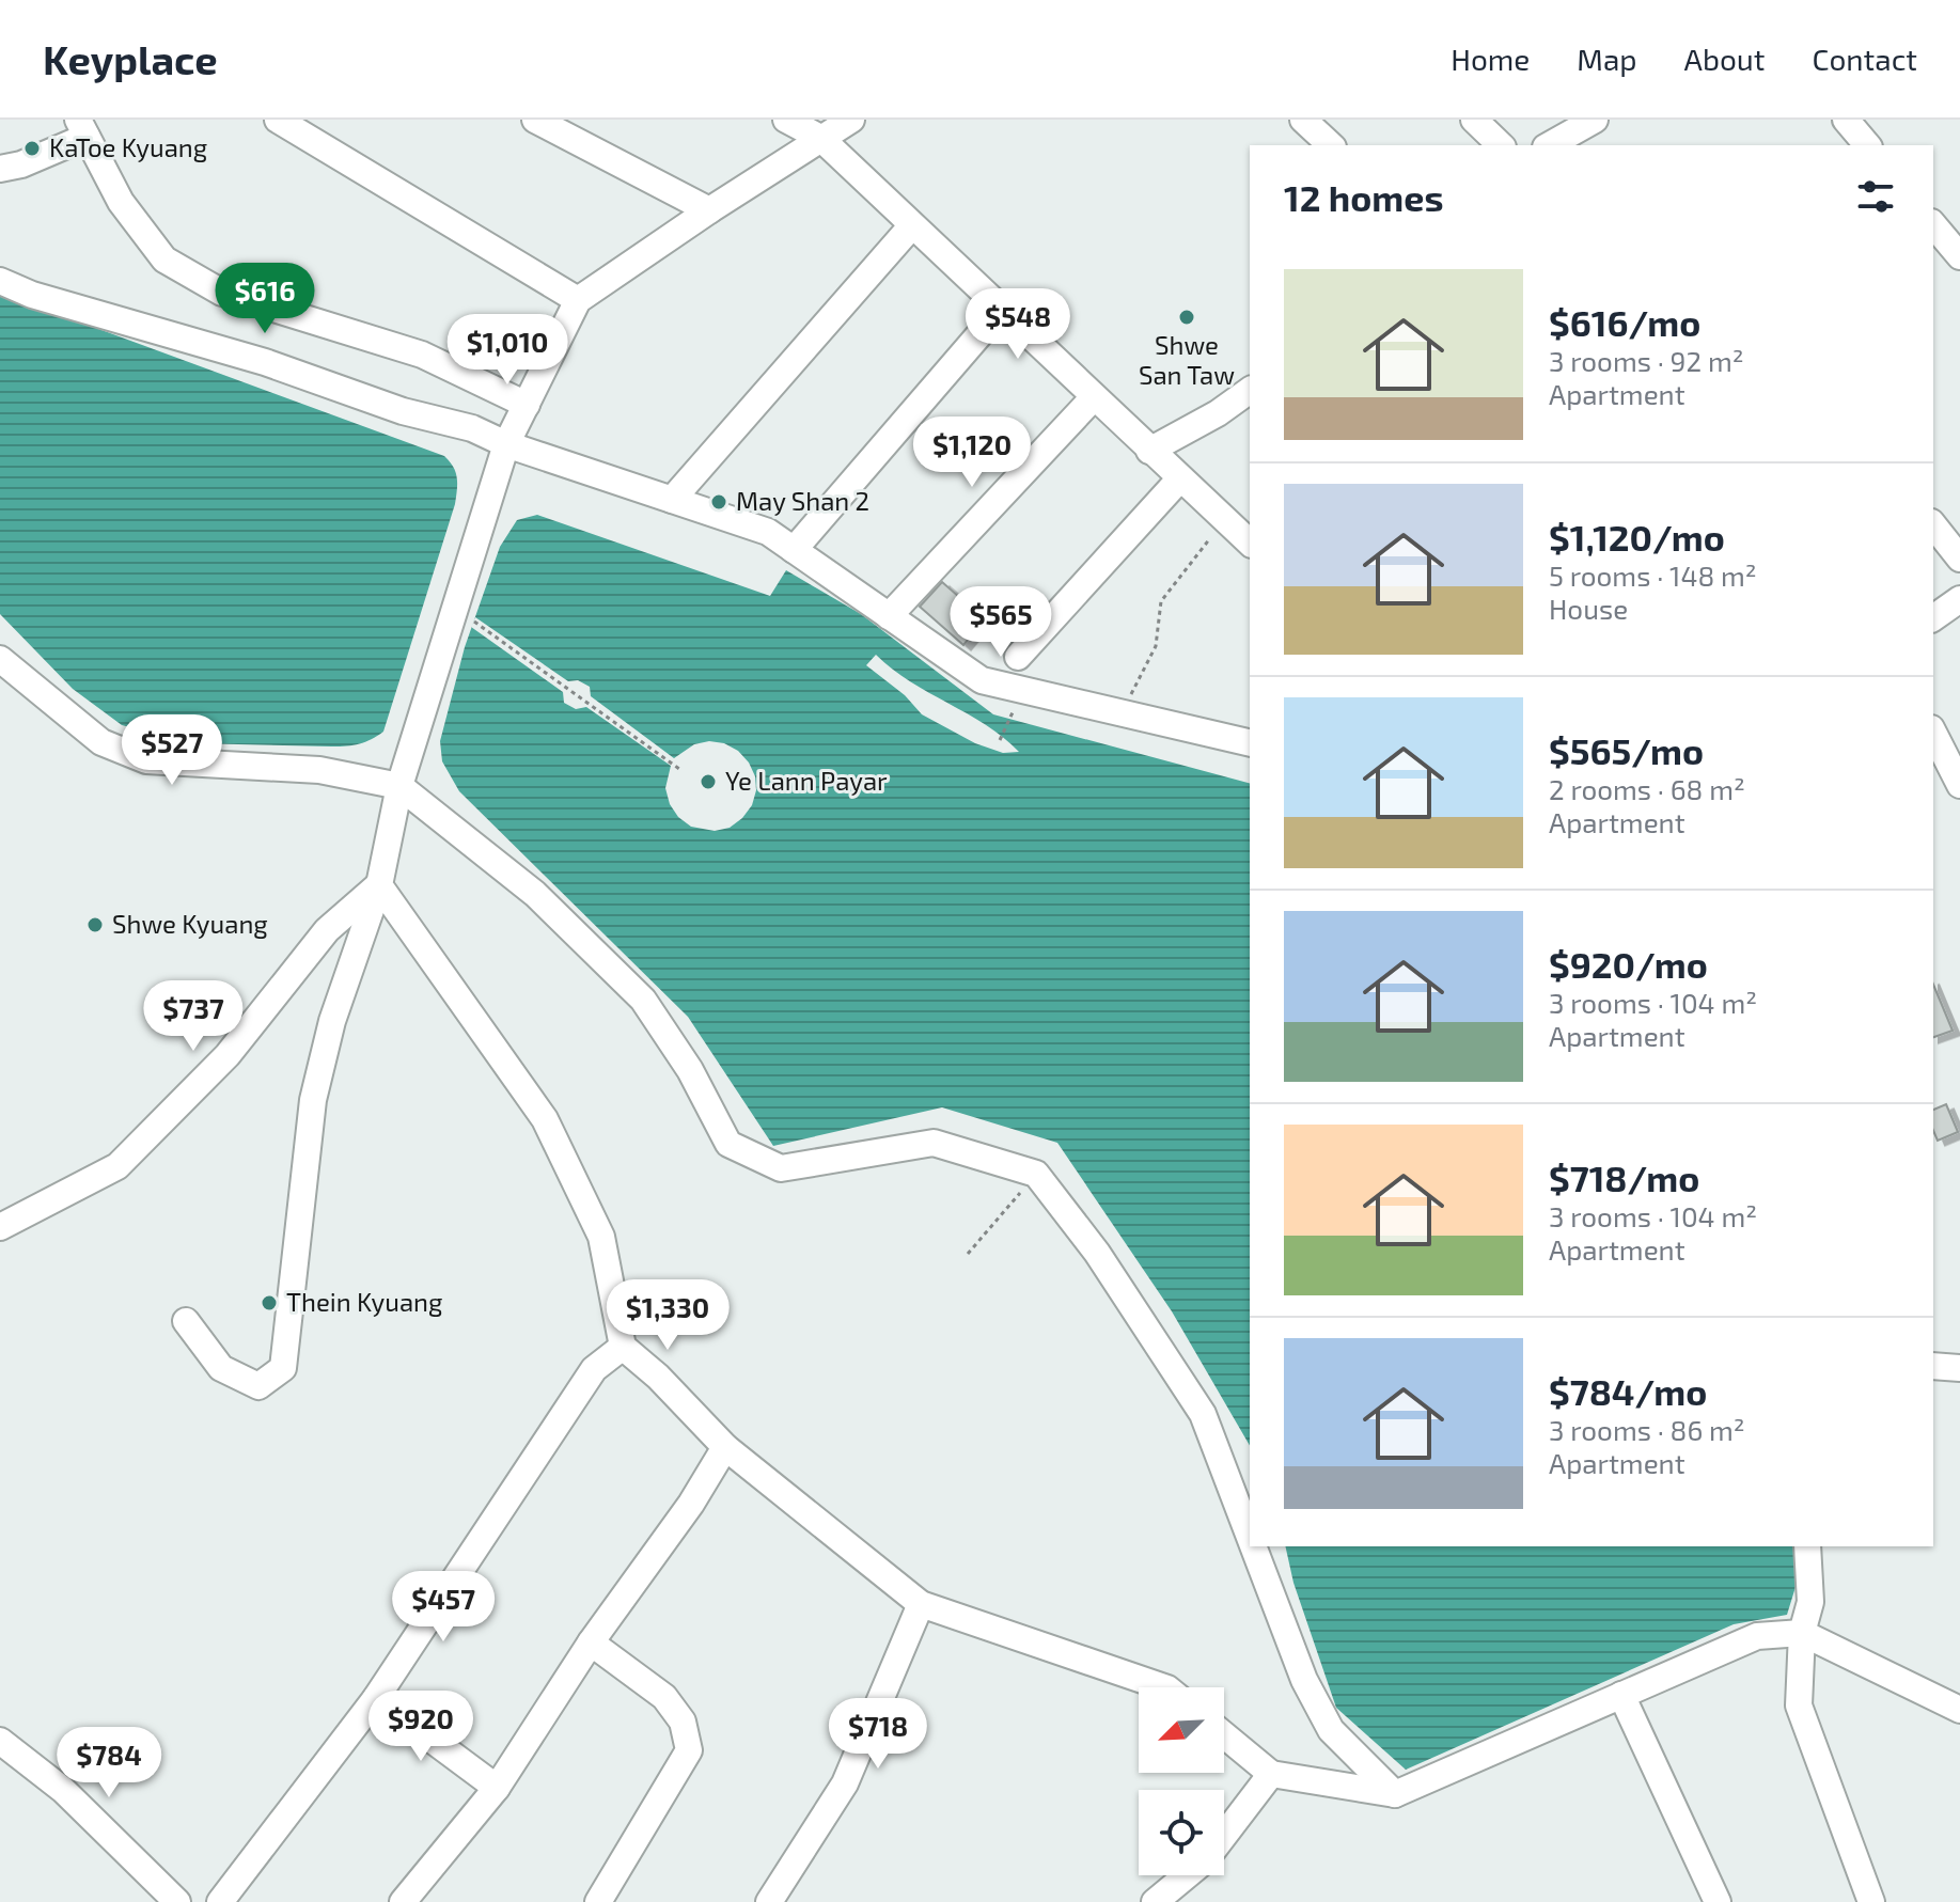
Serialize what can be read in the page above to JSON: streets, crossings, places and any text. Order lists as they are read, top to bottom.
{
  "places": [
    "KaToe Kyuang",
    "Shwe San Taw",
    "May Shan 2",
    "Ye Lann Payar",
    "Shwe Kyuang",
    "Thein Kyuang"
  ],
  "north": "bottom left",
  "page": {
    "header": "Keyplace",
    "nav": [
      "Home",
      "Map",
      "About",
      "Contact"
    ],
    "heading": "12 homes",
    "list": [
      {
        "name": "$616/mo",
        "note": "3 rooms · 92 m² · Apartment"
      },
      {
        "name": "$1,120/mo",
        "note": "5 rooms · 148 m² · House"
      },
      {
        "name": "$565/mo",
        "note": "2 rooms · 68 m² · Apartment"
      },
      {
        "name": "$920/mo",
        "note": "3 rooms · 104 m² · Apartment"
      },
      {
        "name": "$718/mo",
        "note": "3 rooms · 104 m² · Apartment"
      },
      {
        "name": "$784/mo",
        "note": "3 rooms · 86 m² · Apartment"
      }
    ],
    "price": [
      "$616",
      "$548",
      "$1,010",
      "$1,120",
      "$565",
      "$527",
      "$737",
      "$1,330",
      "$457",
      "$920",
      "$718",
      "$784"
    ]
  }
}
